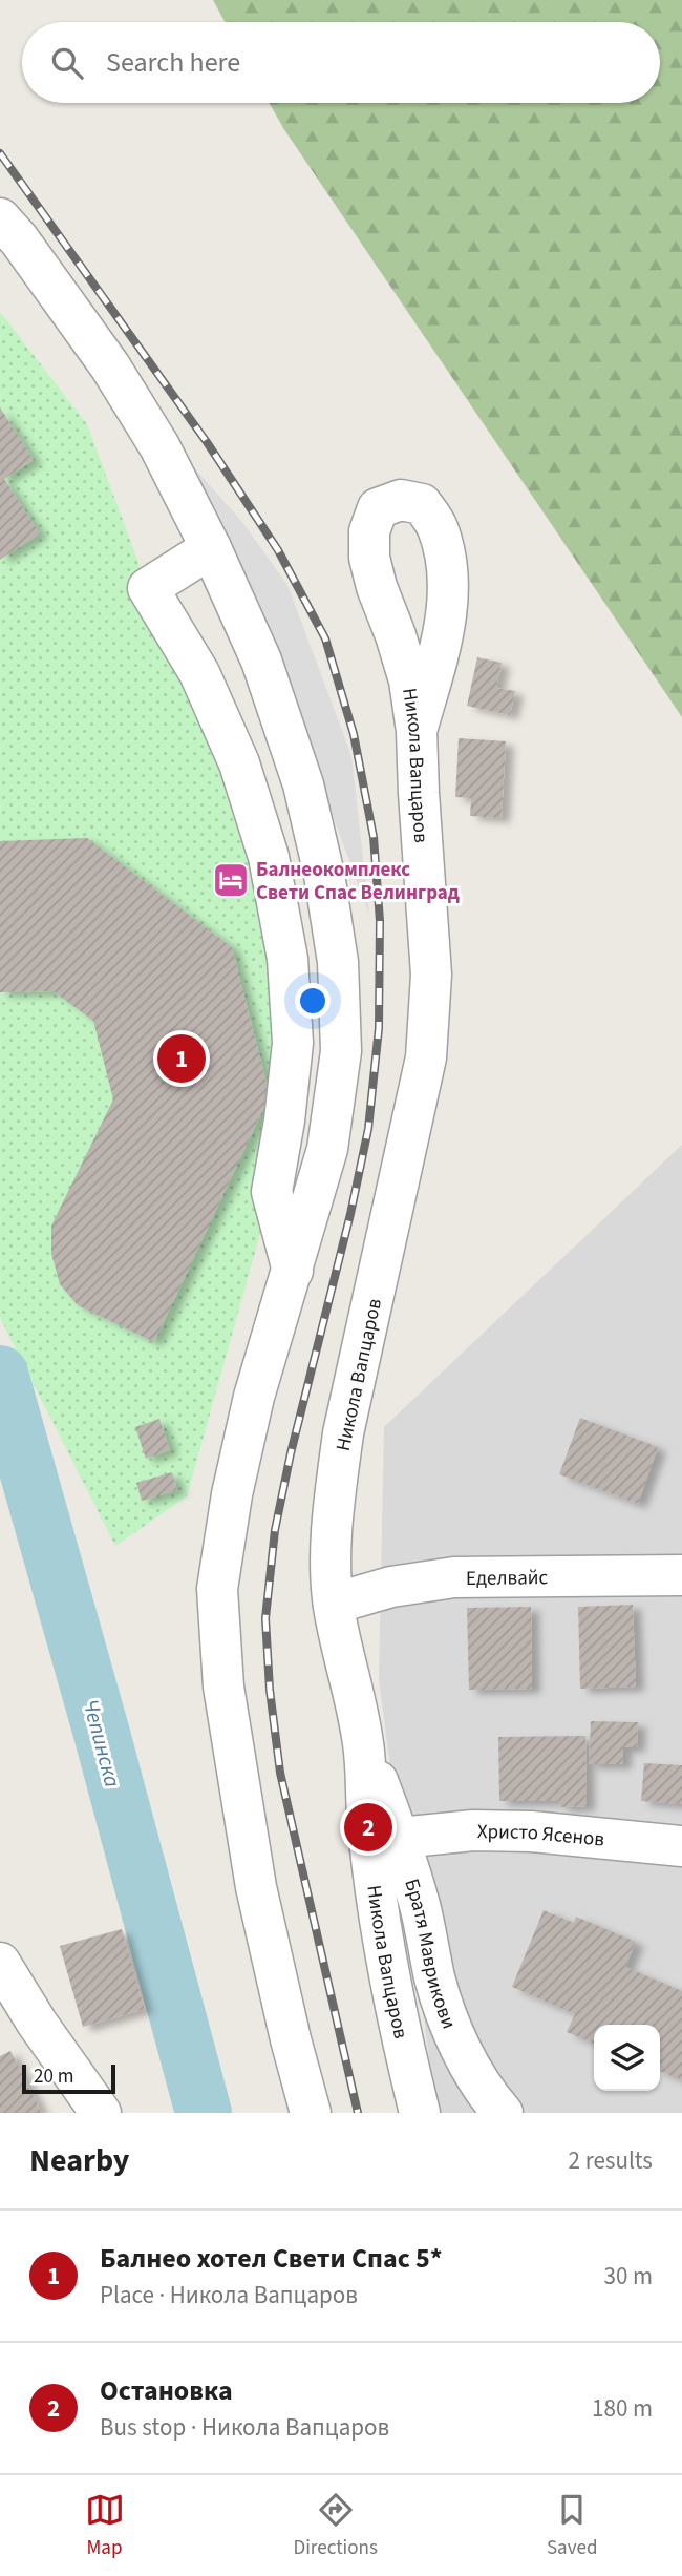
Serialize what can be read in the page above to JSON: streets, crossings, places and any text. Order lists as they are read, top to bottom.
{
  "streets": {
    "street": [
      "Никола Вапцаров",
      "Еделвайс",
      "Христо Ясенов",
      "Братя Маврикови"
    ]
  },
  "crossings": [
    ["Никола Вапцаров", "Еделвайс"],
    ["Никола Вапцаров", "Братя Маврикови"],
    ["Христо Ясенов", "Братя Маврикови"]
  ],
  "water": ["Чепинска"],
  "places": {
    "hotel": ["Балнеокомплекс Свети Спас Велинград"]
  },
  "scale_bar": "20 m",
  "page": {
    "search": "Search here",
    "pins": ["1", "2"],
    "scale": "20 m",
    "heading": ["Nearby", "2 results"],
    "list": [
      {
        "mark": "1",
        "name": "Балнео хотел Свети Спас 5*",
        "note": "Place · Никола Вапцаров",
        "value": "30 m"
      },
      {
        "mark": "2",
        "name": "Остановка",
        "note": "Bus stop · Никола Вапцаров",
        "value": "180 m"
      }
    ],
    "nav": ["Map", "Directions", "Saved"]
  }
}
